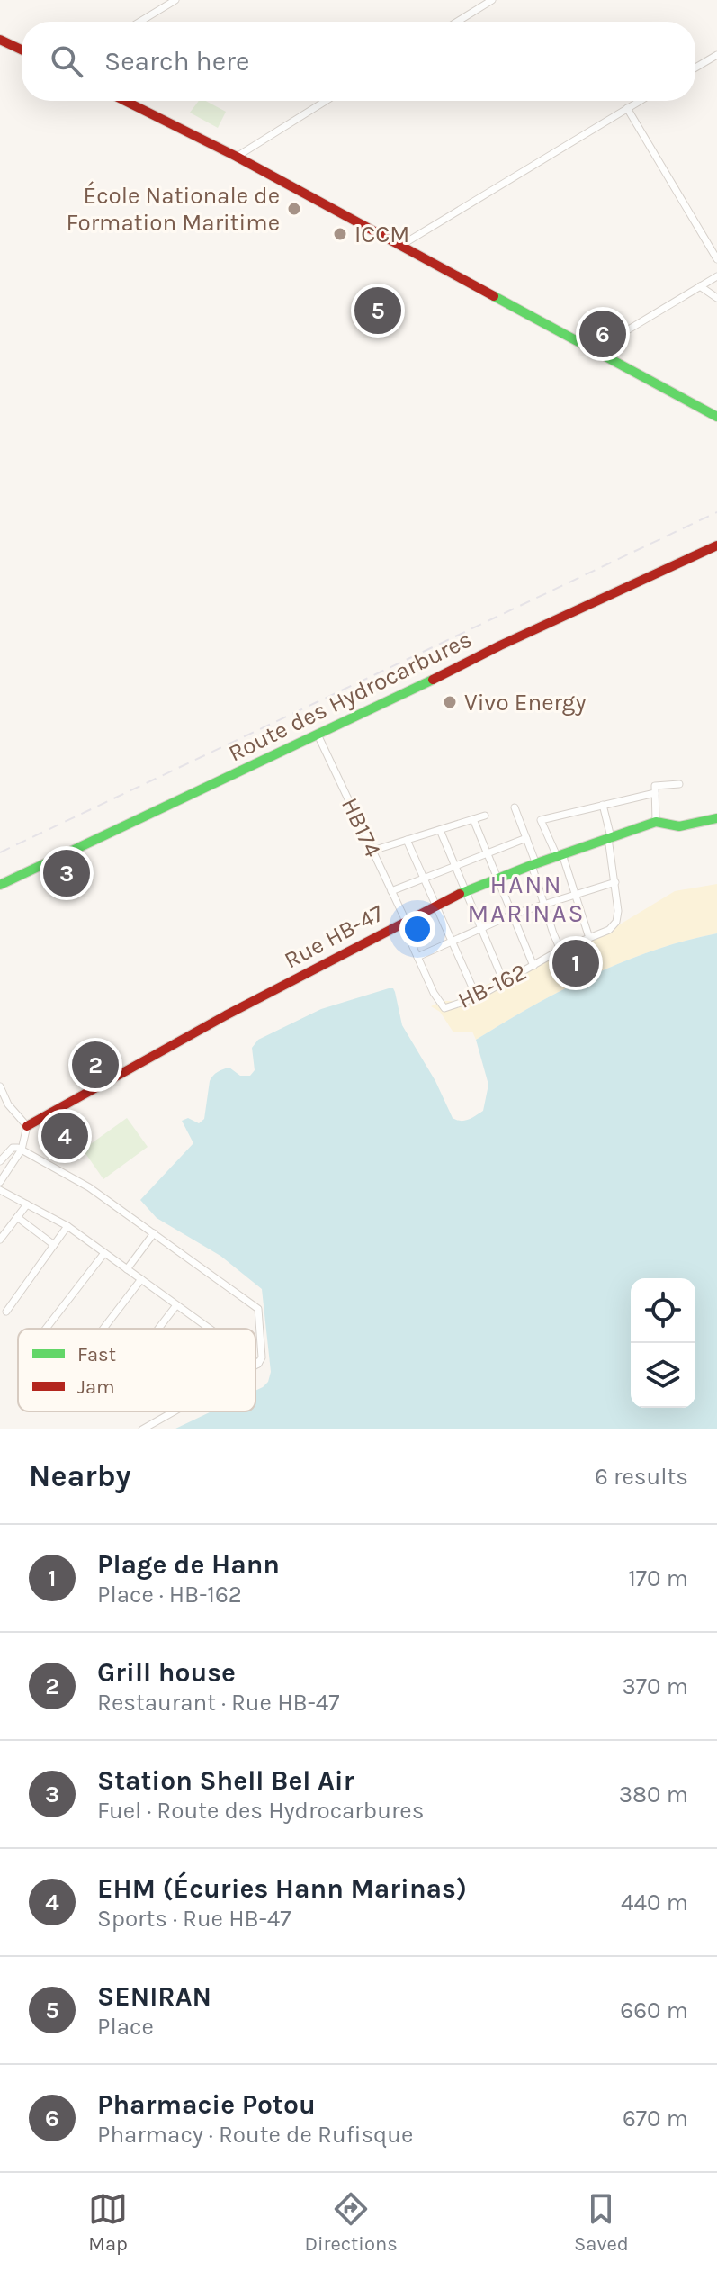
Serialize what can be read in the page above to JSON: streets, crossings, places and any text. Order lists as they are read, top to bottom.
{
  "streets": {
    "street": [
      "Route des Hydrocarbures",
      "HB174",
      "Rue HB-47",
      "HB-162"
    ]
  },
  "crossings": [
    ["Route des Hydrocarbures", "HB174"],
    ["HB174", "Rue HB-47"],
    ["HB174", "HB-162"],
    ["Rue HB-47", "HB-162"]
  ],
  "districts": ["HANN MARINAS"],
  "places": ["École Nationale de Formation Maritime", "ICCM", "Vivo Energy"],
  "legend": ["Fast", "Jam"],
  "page": {
    "search": "Search here",
    "pins": [
      "5",
      "6",
      "3",
      "1",
      "2",
      "4"
    ],
    "heading": ["Nearby", "6 results"],
    "list": [
      {
        "mark": "1",
        "name": "Plage de Hann",
        "note": "Place · HB-162",
        "value": "170 m"
      },
      {
        "mark": "2",
        "name": "Grill house",
        "note": "Restaurant · Rue HB-47",
        "value": "370 m"
      },
      {
        "mark": "3",
        "name": "Station Shell Bel Air",
        "note": "Fuel · Route des Hydrocarbures",
        "value": "380 m"
      },
      {
        "mark": "4",
        "name": "EHM (Écuries Hann Marinas)",
        "note": "Sports · Rue HB-47",
        "value": "440 m"
      },
      {
        "mark": "5",
        "name": "SENIRAN",
        "note": "Place",
        "value": "660 m"
      },
      {
        "mark": "6",
        "name": "Pharmacie Potou",
        "note": "Pharmacy · Route de Rufisque",
        "value": "670 m"
      }
    ],
    "nav": ["Map", "Directions", "Saved"]
  }
}
